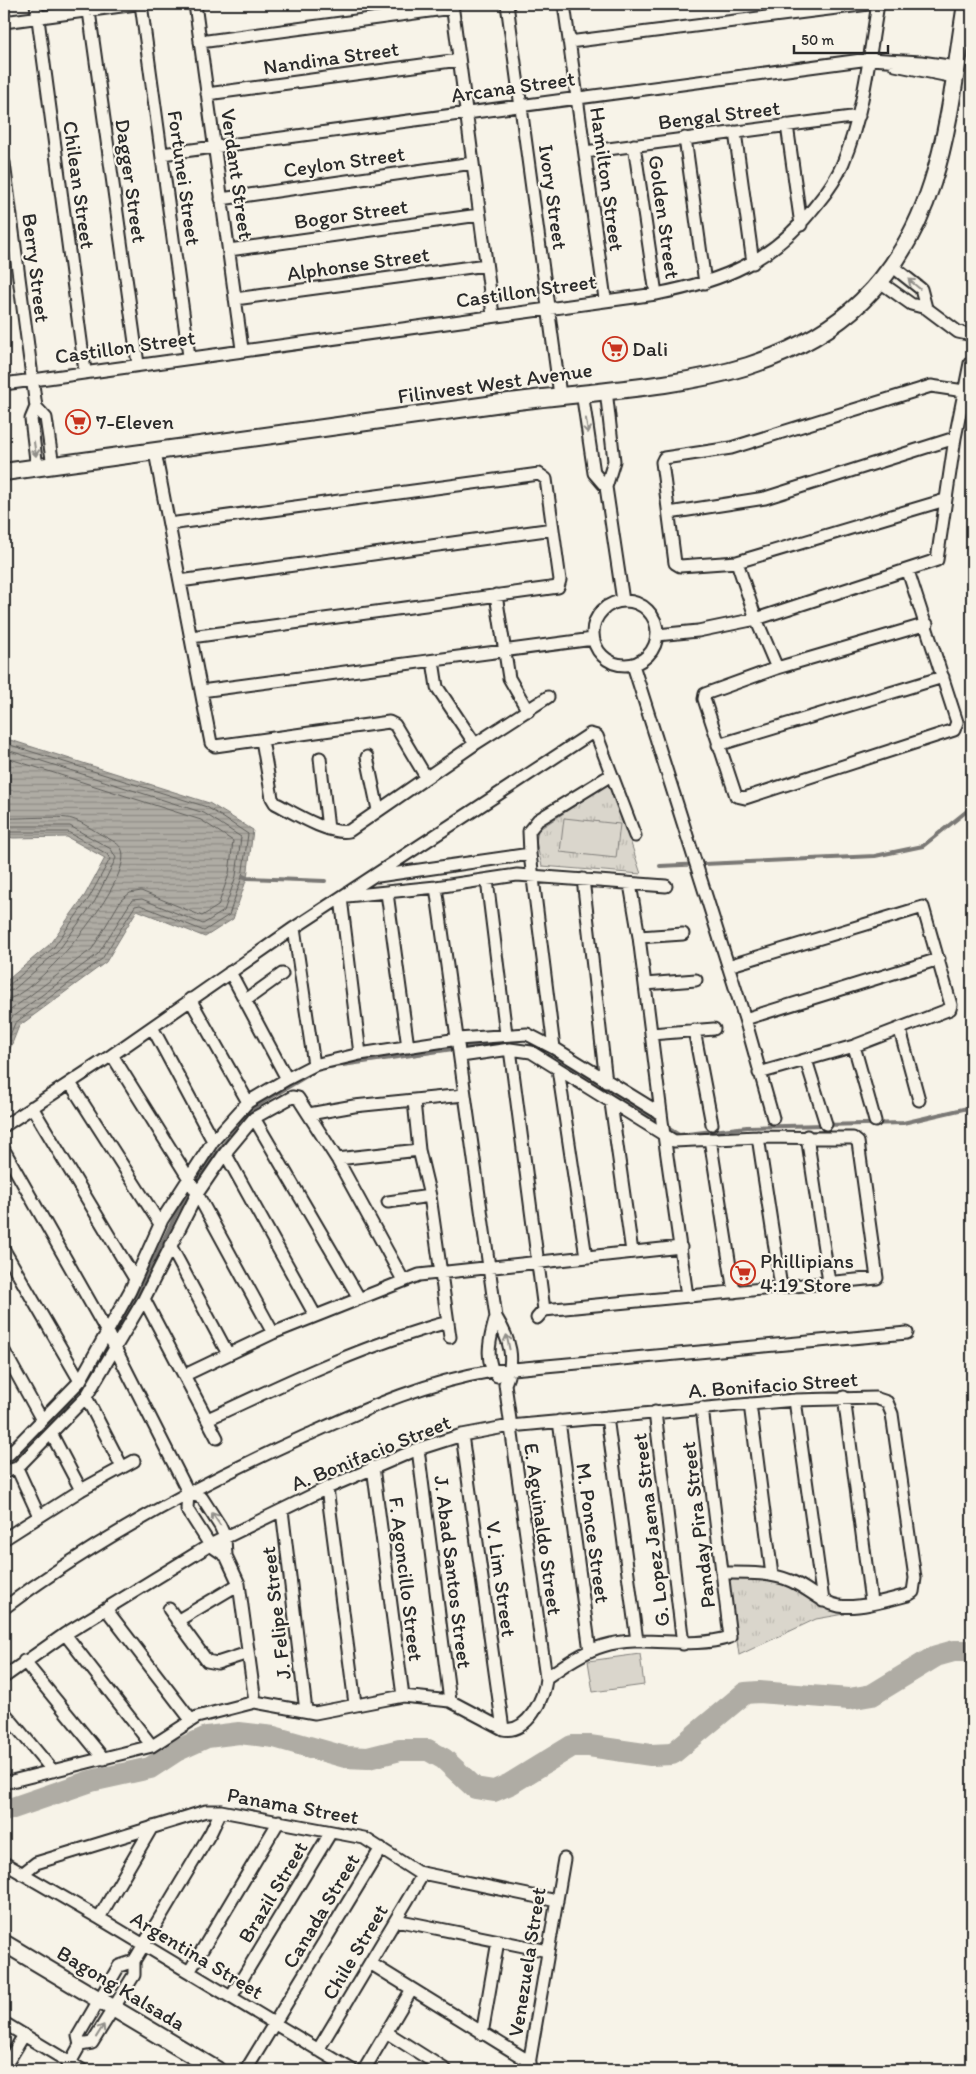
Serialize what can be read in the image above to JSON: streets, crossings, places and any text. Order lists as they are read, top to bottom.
{
  "streets": {
    "street": [
      "Nandina Street",
      "Arcana Street",
      "Bengal Street",
      "Ceylon Street",
      "Verdant Street",
      "Fortunei Street",
      "Hamilton Street",
      "Dagger Street",
      "Chilean Street",
      "Ivory Street",
      "Bogor Street",
      "Golden Street",
      "Alphonse Street",
      "Berry Street",
      "Castillon Street",
      "Filinvest West Avenue",
      "A. Bonifacio Street",
      "Panday Pira Street",
      "E. Aguinaldo Street",
      "G. Lopez Jaena Street",
      "M. Ponce Street",
      "J. Abad Santos Street",
      "F. Agoncillo Street",
      "V. Lim Street",
      "J. Felipe Street",
      "Panama Street",
      "Brazil Street",
      "Canada Street",
      "Chile Street",
      "Argentina Street",
      "Venezuela Street",
      "Bagong Kalsada"
    ]
  },
  "crossings": [
    ["Nandina Street", "Verdant Street"],
    ["Arcana Street", "Verdant Street"],
    ["Arcana Street", "Fortunei Street"],
    ["Arcana Street", "Hamilton Street"],
    ["Arcana Street", "Ivory Street"],
    ["Arcana Street", "Castillon Street"],
    ["Arcana Street", "Filinvest West Avenue"],
    ["Bengal Street", "Hamilton Street"],
    ["Bengal Street", "Golden Street"],
    ["Bengal Street", "Castillon Street"],
    ["Ceylon Street", "Verdant Street"],
    ["Verdant Street", "Bogor Street"],
    ["Verdant Street", "Alphonse Street"],
    ["Verdant Street", "Castillon Street"],
    ["Fortunei Street", "Castillon Street"],
    ["Hamilton Street", "Castillon Street"],
    ["Dagger Street", "Castillon Street"],
    ["Chilean Street", "Castillon Street"],
    ["Ivory Street", "Castillon Street"],
    ["Ivory Street", "Filinvest West Avenue"],
    ["Golden Street", "Castillon Street"],
    ["Berry Street", "Castillon Street"],
    ["Berry Street", "Filinvest West Avenue"],
    ["A. Bonifacio Street", "Panday Pira Street"],
    ["A. Bonifacio Street", "E. Aguinaldo Street"],
    ["A. Bonifacio Street", "G. Lopez Jaena Street"],
    ["A. Bonifacio Street", "M. Ponce Street"],
    ["A. Bonifacio Street", "J. Abad Santos Street"],
    ["A. Bonifacio Street", "F. Agoncillo Street"],
    ["A. Bonifacio Street", "V. Lim Street"],
    ["A. Bonifacio Street", "J. Felipe Street"],
    ["Panday Pira Street", "G. Lopez Jaena Street"],
    ["Panama Street", "Brazil Street"],
    ["Panama Street", "Canada Street"],
    ["Panama Street", "Chile Street"],
    ["Panama Street", "Argentina Street"],
    ["Panama Street", "Venezuela Street"],
    ["Brazil Street", "Argentina Street"],
    ["Canada Street", "Argentina Street"],
    ["Chile Street", "Argentina Street"]
  ],
  "places": {
    "supermarket": ["Dali", "7-Eleven", "Phillipians 4:19 Store"]
  },
  "scale_bar": "50 m"
}
